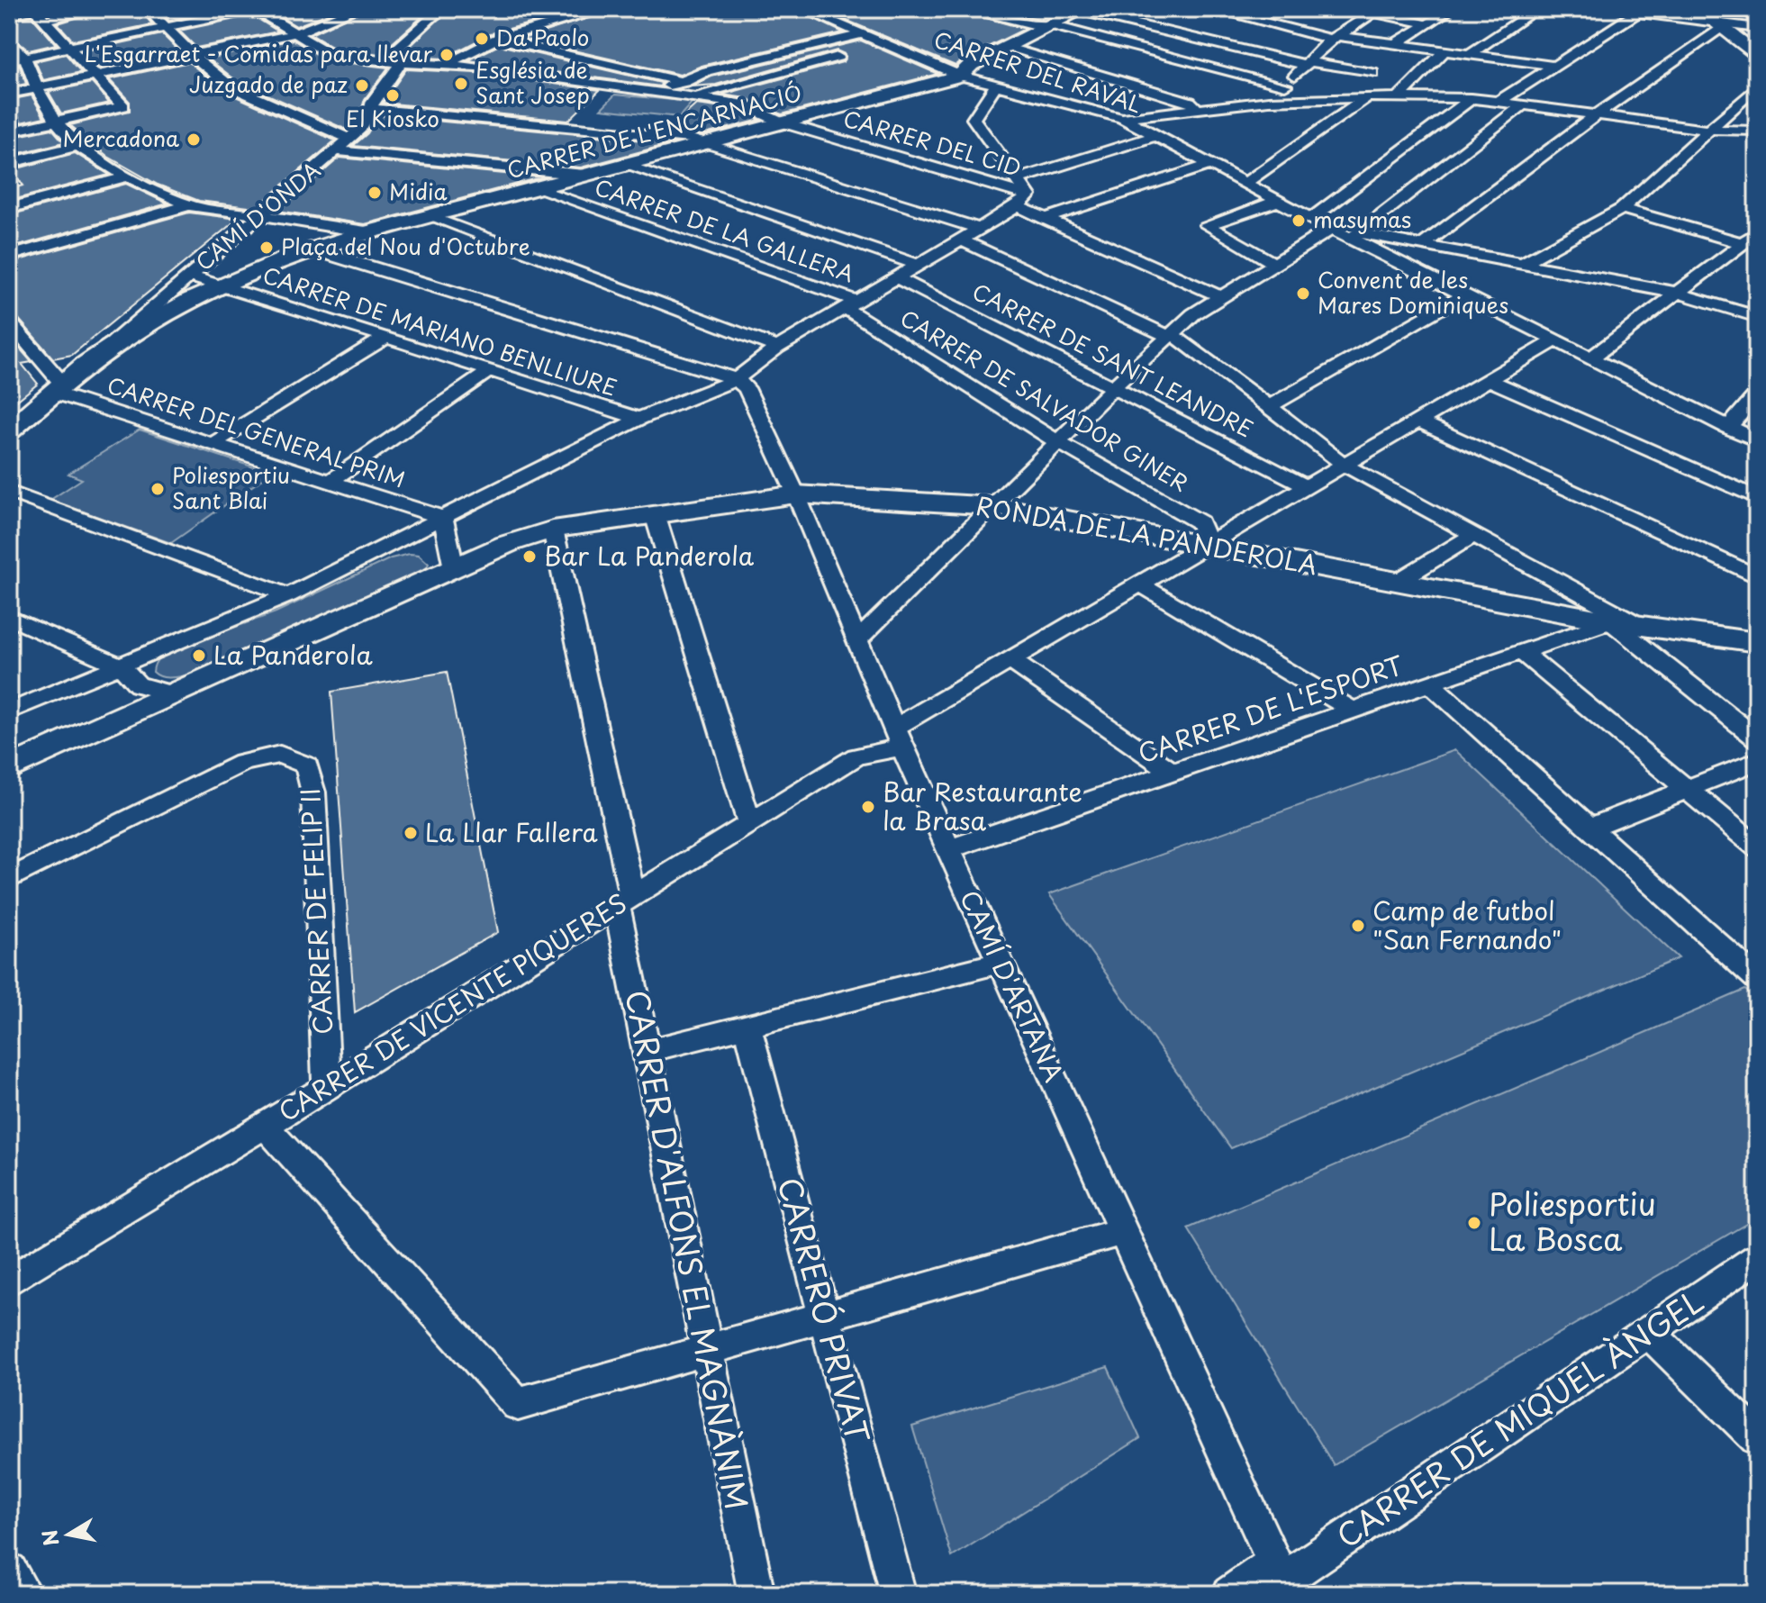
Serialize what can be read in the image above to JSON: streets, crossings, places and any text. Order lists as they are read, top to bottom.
{
  "streets": {
    "street": [
      "CARRER DEL RAVAL",
      "CARRER DE L'ENCARNACIÓ",
      "CARRER DEL CID",
      "CAMÍ D'ONDA",
      "CARRER DE LA GALLERA",
      "CARRER DE MARIANO BENLLIURE",
      "CARRER DE SANT LEANDRE",
      "CARRER DE SALVADOR GINER",
      "CARRER DEL GENERAL PRIM",
      "RONDA DE LA PANDEROLA",
      "CARRER DE L'ESPORT",
      "CARRER DE FELIP II",
      "CAMÍ D'ARTANA",
      "CARRER DE VICENTE PIQUERES",
      "CARRER D'ALFONS EL MAGNÀNIM",
      "CARRERÓ PRIVAT",
      "CARRER DE MIQUEL ÀNGEL"
    ]
  },
  "crossings": [
    ["CARRER DEL RAVAL", "CARRER DE L'ENCARNACIÓ"],
    ["CARRER DEL RAVAL", "CARRER DE VICENTE PIQUERES"],
    ["CARRER DE L'ENCARNACIÓ", "CARRER DEL CID"],
    ["CARRER DE L'ENCARNACIÓ", "CARRER DE LA GALLERA"],
    ["CARRER DEL CID", "CAMÍ D'ONDA"],
    ["CAMÍ D'ONDA", "CARRER DE MARIANO BENLLIURE"],
    ["CAMÍ D'ONDA", "CARRER DEL GENERAL PRIM"],
    ["CARRER DE LA GALLERA", "CARRER DE SALVADOR GINER"],
    ["CARRER DE SANT LEANDRE", "CARRER DE VICENTE PIQUERES"],
    ["CARRER DE SALVADOR GINER", "RONDA DE LA PANDEROLA"],
    ["CARRER DE SALVADOR GINER", "CARRER DE VICENTE PIQUERES"],
    ["RONDA DE LA PANDEROLA", "CARRER DE L'ESPORT"],
    ["RONDA DE LA PANDEROLA", "CAMÍ D'ARTANA"],
    ["RONDA DE LA PANDEROLA", "CARRER DE VICENTE PIQUERES"],
    ["RONDA DE LA PANDEROLA", "CARRER D'ALFONS EL MAGNÀNIM"],
    ["CARRER DE L'ESPORT", "CAMÍ D'ARTANA"],
    ["CARRER DE FELIP II", "CARRER DE VICENTE PIQUERES"],
    ["CAMÍ D'ARTANA", "CARRER DE VICENTE PIQUERES"],
    ["CAMÍ D'ARTANA", "CARRER DE MIQUEL ÀNGEL"],
    ["CARRER DE VICENTE PIQUERES", "CARRER D'ALFONS EL MAGNÀNIM"]
  ],
  "places": [
    "Da Paolo",
    "L'Esgarraet - Comidas para llevar",
    "Església de Sant Josep",
    "Juzgado de paz",
    "El Kiosko",
    "Mercadona",
    "Midia",
    "masymas",
    "Plaça del Nou d'Octubre",
    "Convent de les Mares Dominiques",
    "Poliesportiu Sant Blai",
    "Bar La Panderola",
    "La Panderola",
    "Bar Restaurante la Brasa",
    "La Llar Fallera",
    "Camp de futbol \"San Fernando\"",
    "Poliesportiu La Bosca"
  ],
  "north": "left"
}
